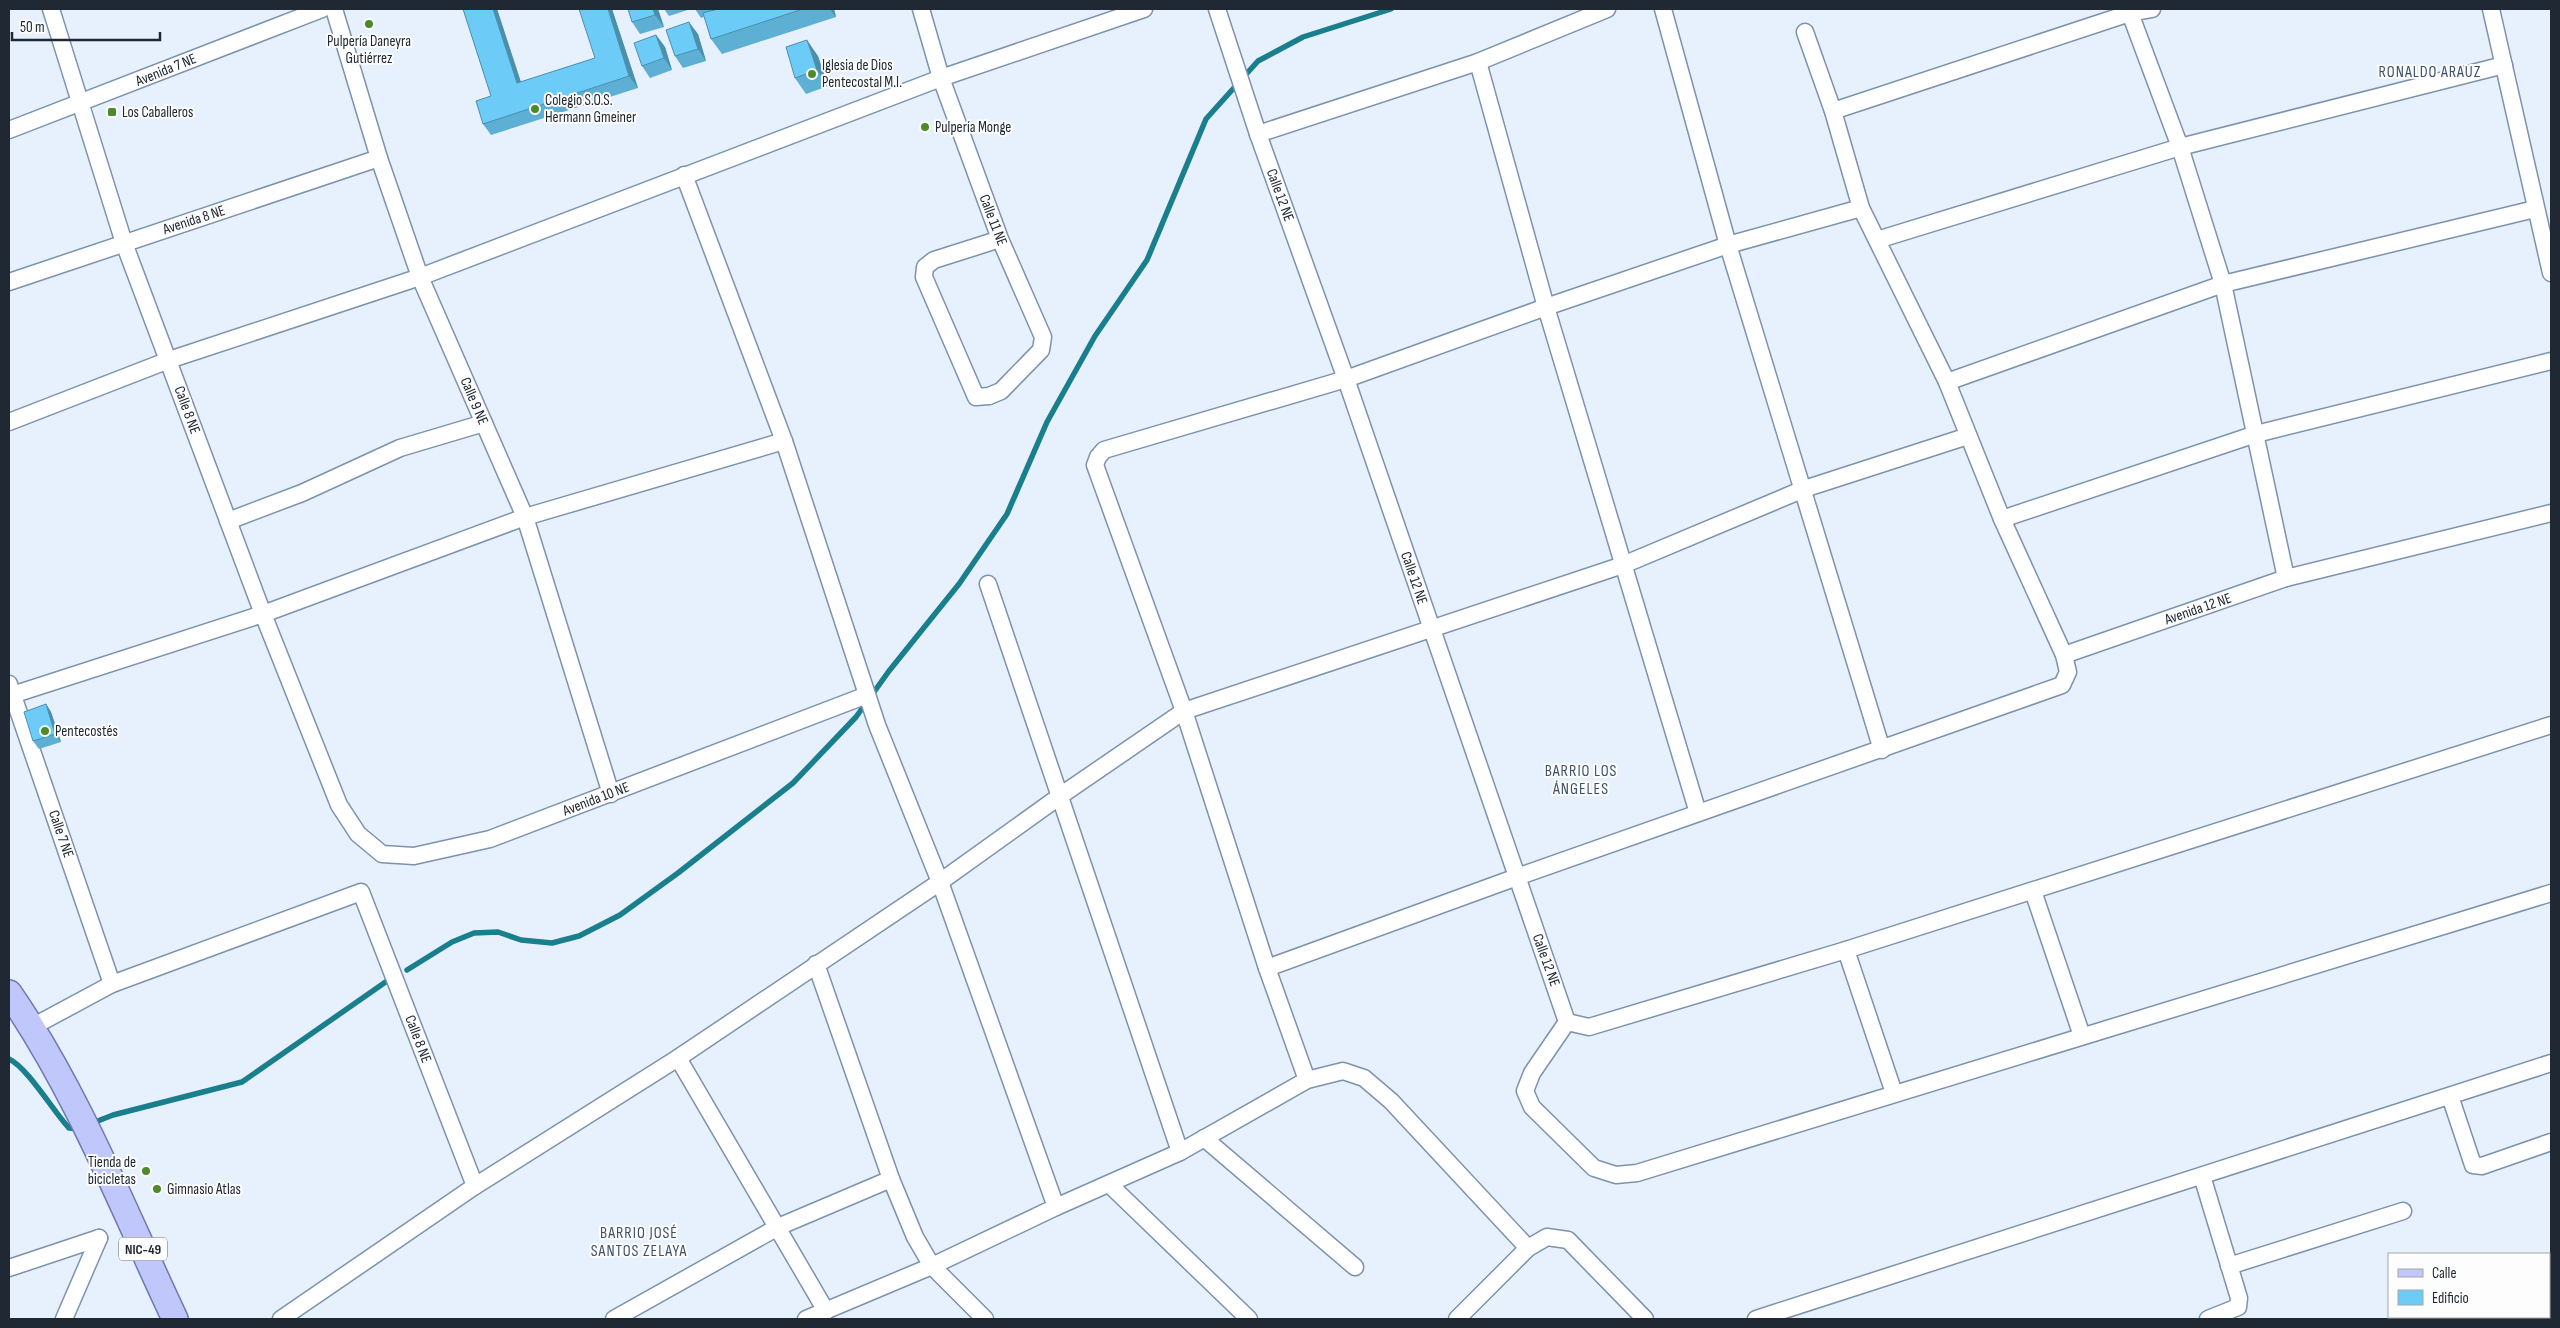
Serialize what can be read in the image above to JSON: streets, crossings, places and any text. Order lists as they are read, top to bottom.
{
  "streets": {
    "main road": ["NIC-49"],
    "street": [
      "Avenida 7 NE",
      "Calle 12 NE",
      "Avenida 8 NE",
      "Calle 11 NE",
      "Calle 9 NE",
      "Calle 8 NE",
      "Avenida 12 NE",
      "Avenida 10 NE",
      "Calle 7 NE"
    ]
  },
  "crossings": [
    ["Avenida 7 NE", "Calle 8 NE"],
    ["Avenida 8 NE", "Calle 9 NE"],
    ["Avenida 8 NE", "Calle 8 NE"],
    ["Calle 9 NE", "Avenida 10 NE"],
    ["Calle 8 NE", "Avenida 10 NE"],
    ["Calle 8 NE", "Calle 7 NE"]
  ],
  "districts": ["RONALDO ARAUZ", "BARRIO LOS ÁNGELES", "BARRIO JOSÉ SANTOS ZELAYA"],
  "places": {
    "other": [
      "Pulpería Daneyra Gutiérrez",
      "Iglesia de Dios Pentecostal M.I.",
      "Colegio S.O.S. Hermann Gmeiner",
      "Pulpería Monge",
      "Pentecostés",
      "Tienda de bicicletas",
      "Gimnasio Atlas"
    ],
    "transit": ["Los Caballeros"]
  },
  "legend": ["Calle", "Edificio"],
  "scale_bar": "50 m"
}
